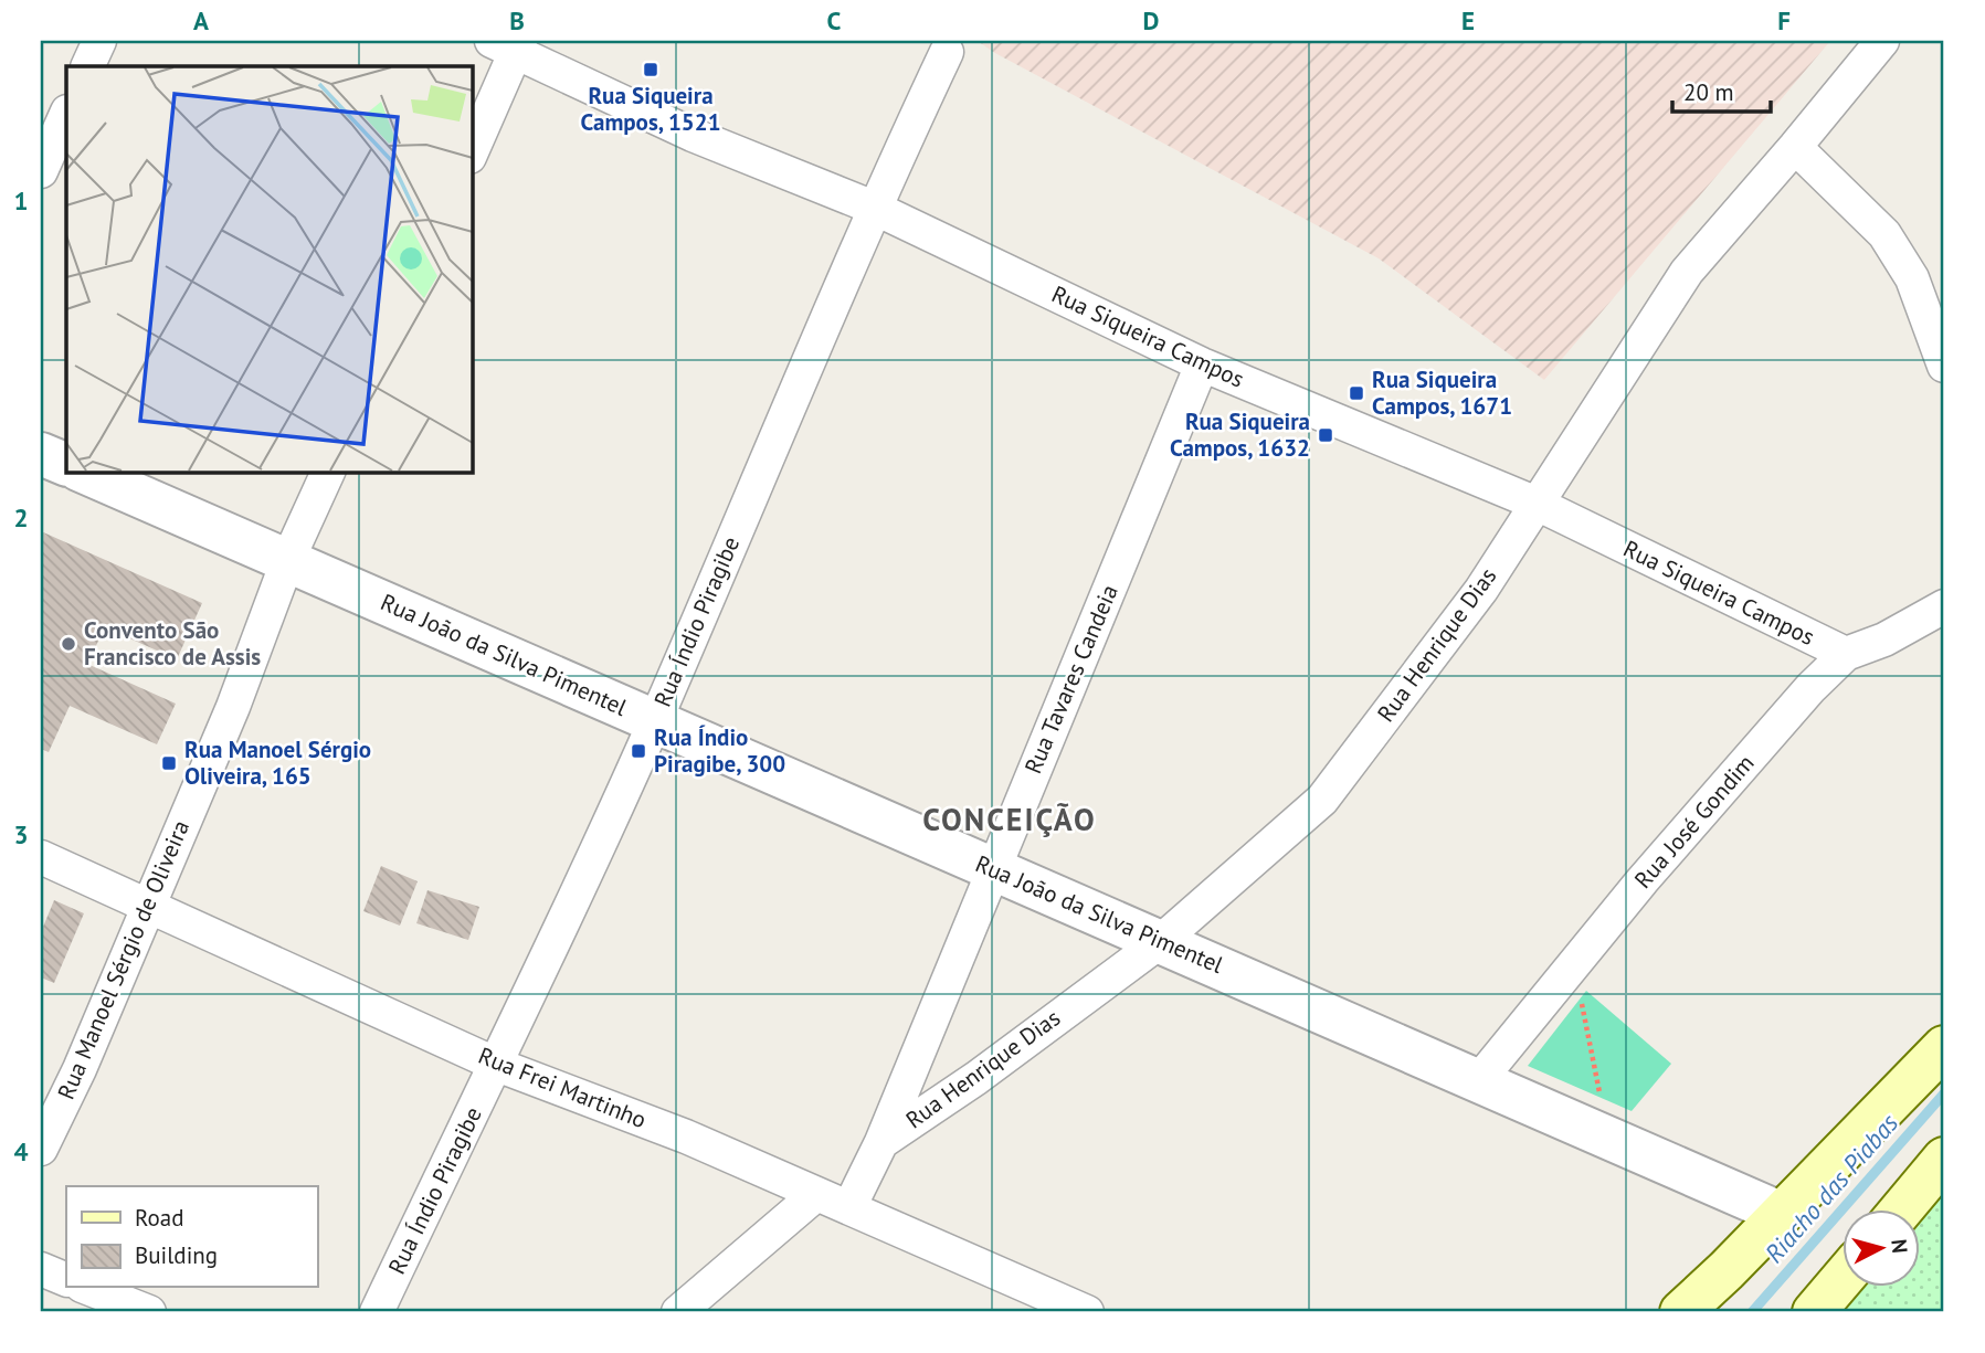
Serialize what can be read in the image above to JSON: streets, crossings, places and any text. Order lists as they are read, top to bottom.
{
  "streets": {
    "street": [
      "Rua Siqueira Campos",
      "Rua Índio Piragibe",
      "Rua Henrique Dias",
      "Rua João da Silva Pimentel",
      "Rua Tavares Candeia",
      "Rua José Gondim",
      "Rua Manoel Sérgio de Oliveira",
      "Rua Frei Martinho"
    ]
  },
  "crossings": [
    ["Rua Siqueira Campos", "Rua Índio Piragibe"],
    ["Rua Siqueira Campos", "Rua Henrique Dias"],
    ["Rua Siqueira Campos", "Rua Tavares Candeia"],
    ["Rua Siqueira Campos", "Rua José Gondim"],
    ["Rua Índio Piragibe", "Rua João da Silva Pimentel"],
    ["Rua Índio Piragibe", "Rua Frei Martinho"],
    ["Rua Henrique Dias", "Rua João da Silva Pimentel"],
    ["Rua Henrique Dias", "Rua Tavares Candeia"],
    ["Rua João da Silva Pimentel", "Rua Tavares Candeia"],
    ["Rua João da Silva Pimentel", "Rua José Gondim"],
    ["Rua João da Silva Pimentel", "Rua Manoel Sérgio de Oliveira"],
    ["Rua Tavares Candeia", "Rua Frei Martinho"],
    ["Rua Manoel Sérgio de Oliveira", "Rua Frei Martinho"]
  ],
  "districts": ["CONCEIÇÃO"],
  "water": ["Riacho das Piabas"],
  "places": {
    "transit": [
      "Rua Siqueira Campos, 1521",
      "Rua Siqueira Campos, 1671",
      "Rua Siqueira Campos, 1632",
      "Rua Índio Piragibe, 300",
      "Rua Manoel Sérgio Oliveira, 165"
    ],
    "other": ["Convento São Francisco de Assis"]
  },
  "legend": ["Road", "Building"],
  "scale_bar": "20 m",
  "north": "right",
  "grid": {
    "columns": [
      "A",
      "B",
      "C",
      "D",
      "E",
      "F"
    ],
    "rows": [
      "1",
      "2",
      "3",
      "4"
    ]
  }
}
